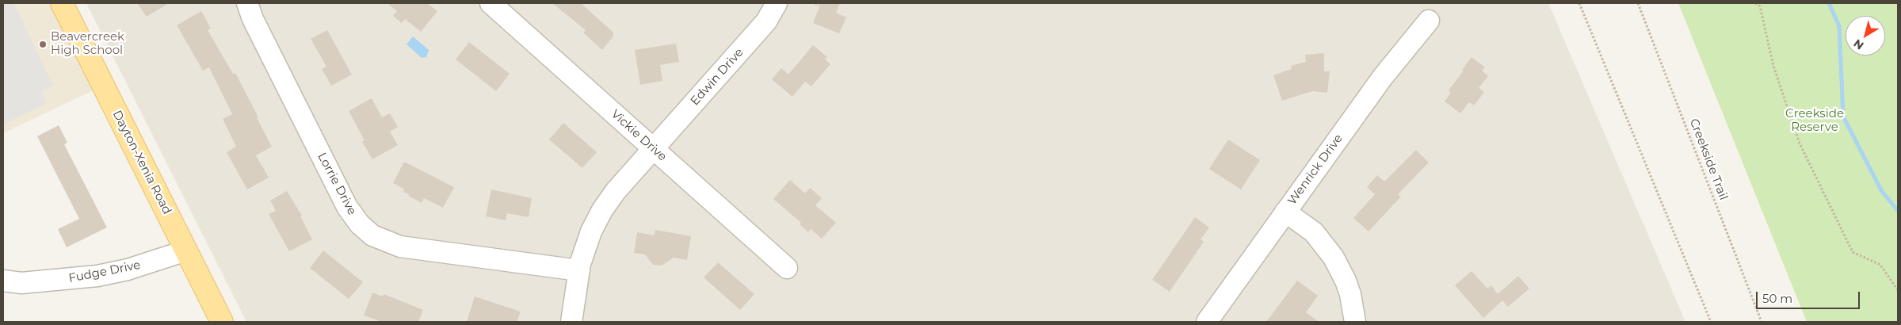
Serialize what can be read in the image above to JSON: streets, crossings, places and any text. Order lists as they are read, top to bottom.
{
  "streets": {
    "main road": ["Dayton-Xenia Road"],
    "street": [
      "Edwin Drive",
      "Vickie Drive",
      "Wenrick Drive",
      "Lorrie Drive",
      "Fudge Drive"
    ],
    "path": ["Creekside Trail"]
  },
  "crossings": [
    ["Edwin Drive", "Vickie Drive"],
    ["Edwin Drive", "Lorrie Drive"],
    ["Dayton-Xenia Road", "Fudge Drive"]
  ],
  "parks": ["Creekside Reserve"],
  "places": ["Beavercreek High School"],
  "scale_bar": "50 m",
  "north": "bottom left"
}
